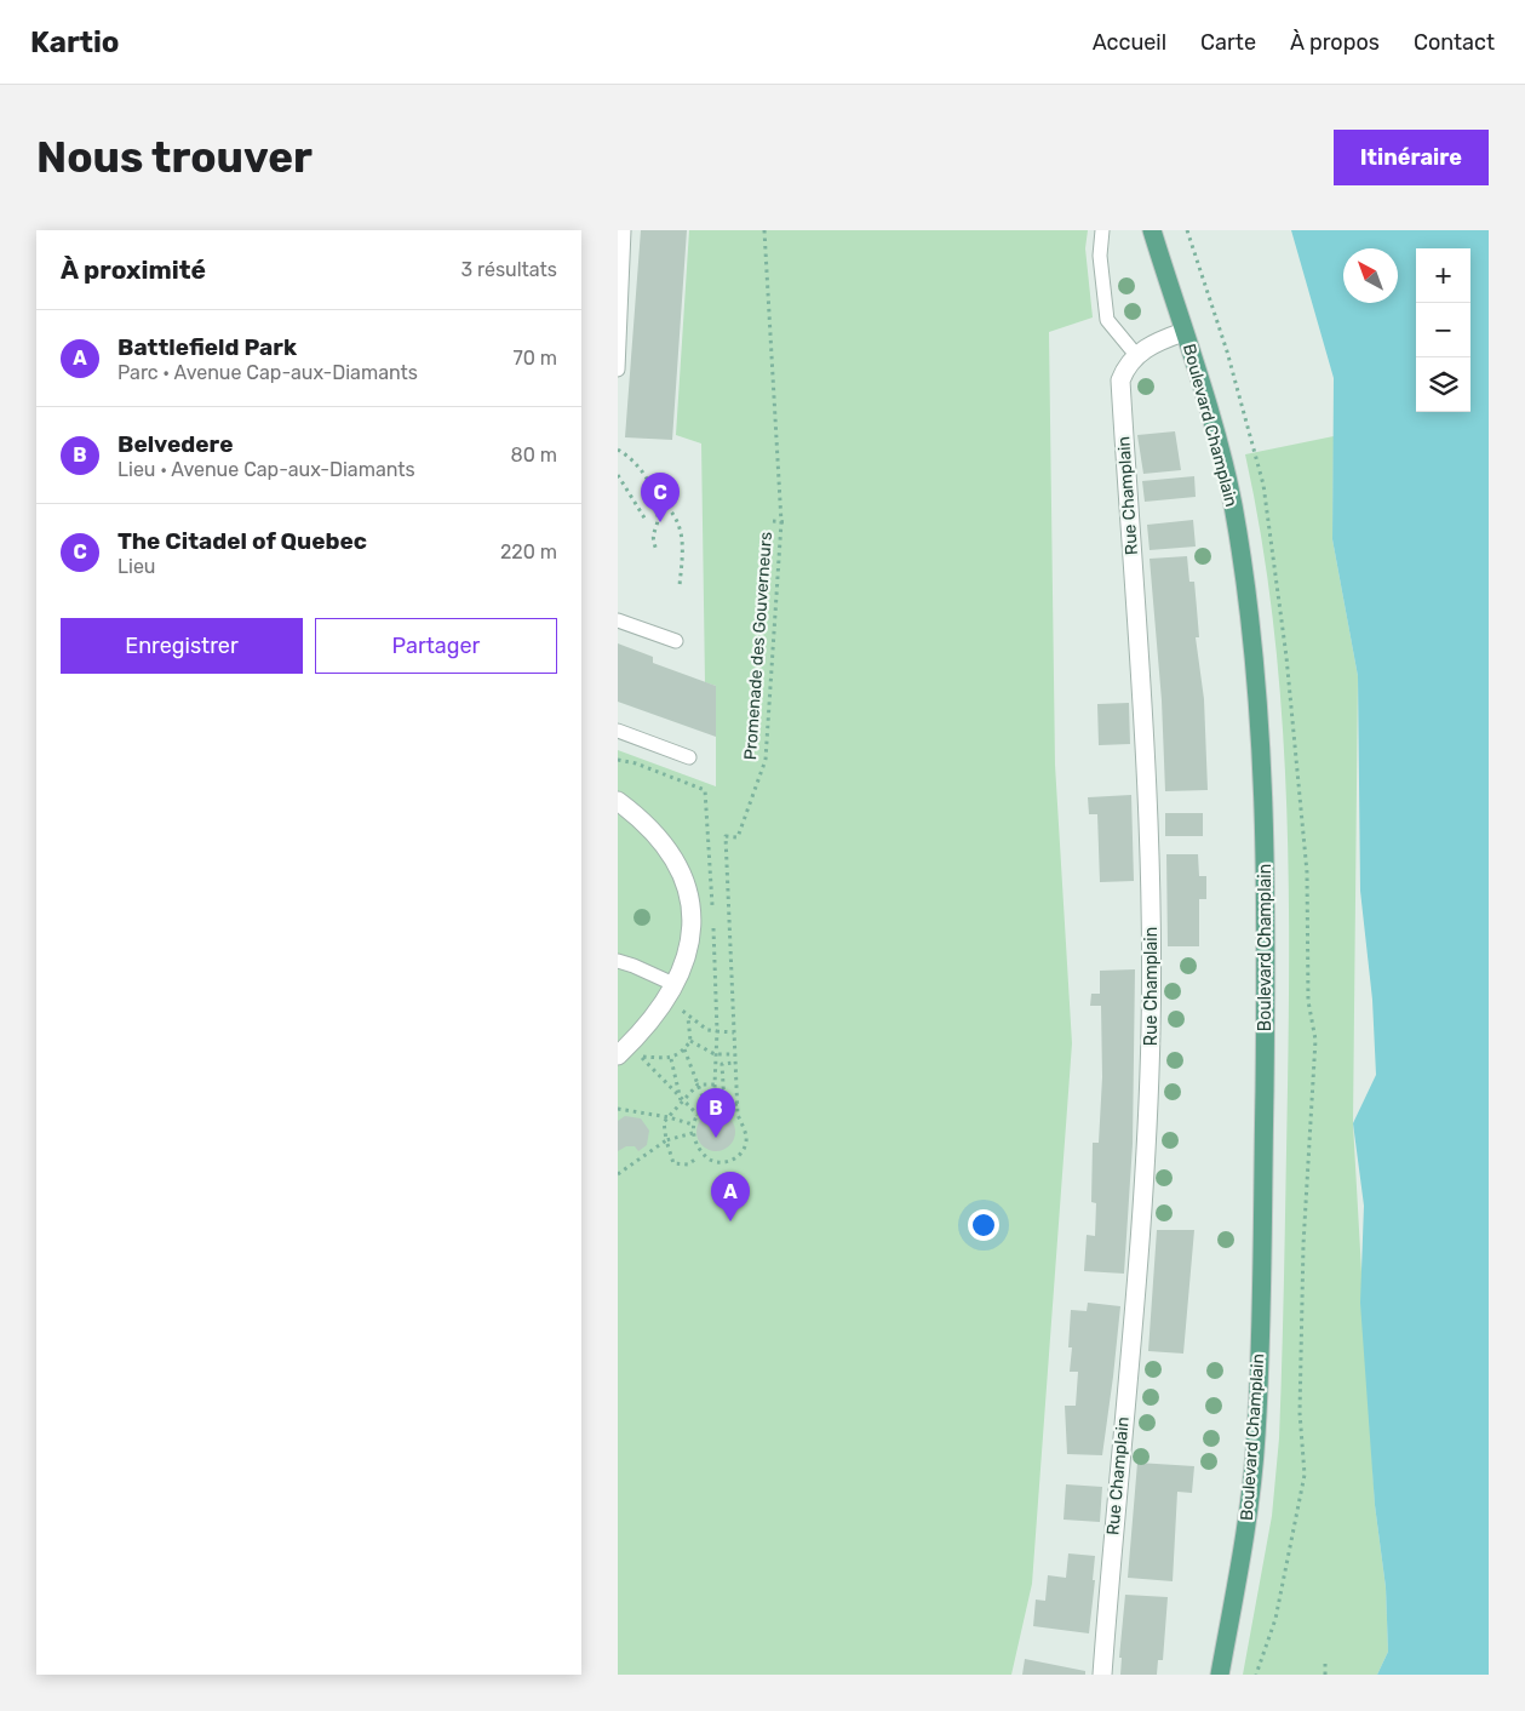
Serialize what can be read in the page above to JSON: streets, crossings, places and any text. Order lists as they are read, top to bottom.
{
  "streets": {
    "main road": ["Boulevard Champlain"],
    "street": ["Rue Champlain"],
    "path": ["Promenade des Gouverneurs"]
  },
  "crossings": [
    ["Boulevard Champlain", "Rue Champlain"]
  ],
  "north": "top left",
  "page": {
    "header": "Kartio",
    "nav": [
      "Accueil",
      "Carte",
      "À propos",
      "Contact"
    ],
    "buttons": [
      "Itinéraire",
      ["Enregistrer", "Partager"]
    ],
    "title": "Nous trouver",
    "heading": ["À proximité", "3 résultats"],
    "map_buttons": ["+", "−"],
    "list": [
      {
        "mark": "A",
        "name": "Battlefield Park",
        "note": "Parc · Avenue Cap-aux-Diamants",
        "value": "70 m"
      },
      {
        "mark": "B",
        "name": "Belvedere",
        "note": "Lieu · Avenue Cap-aux-Diamants",
        "value": "80 m"
      },
      {
        "mark": "C",
        "name": "The Citadel of Quebec",
        "note": "Lieu",
        "value": "220 m"
      }
    ],
    "pins": ["C", "B", "A"]
  }
}
